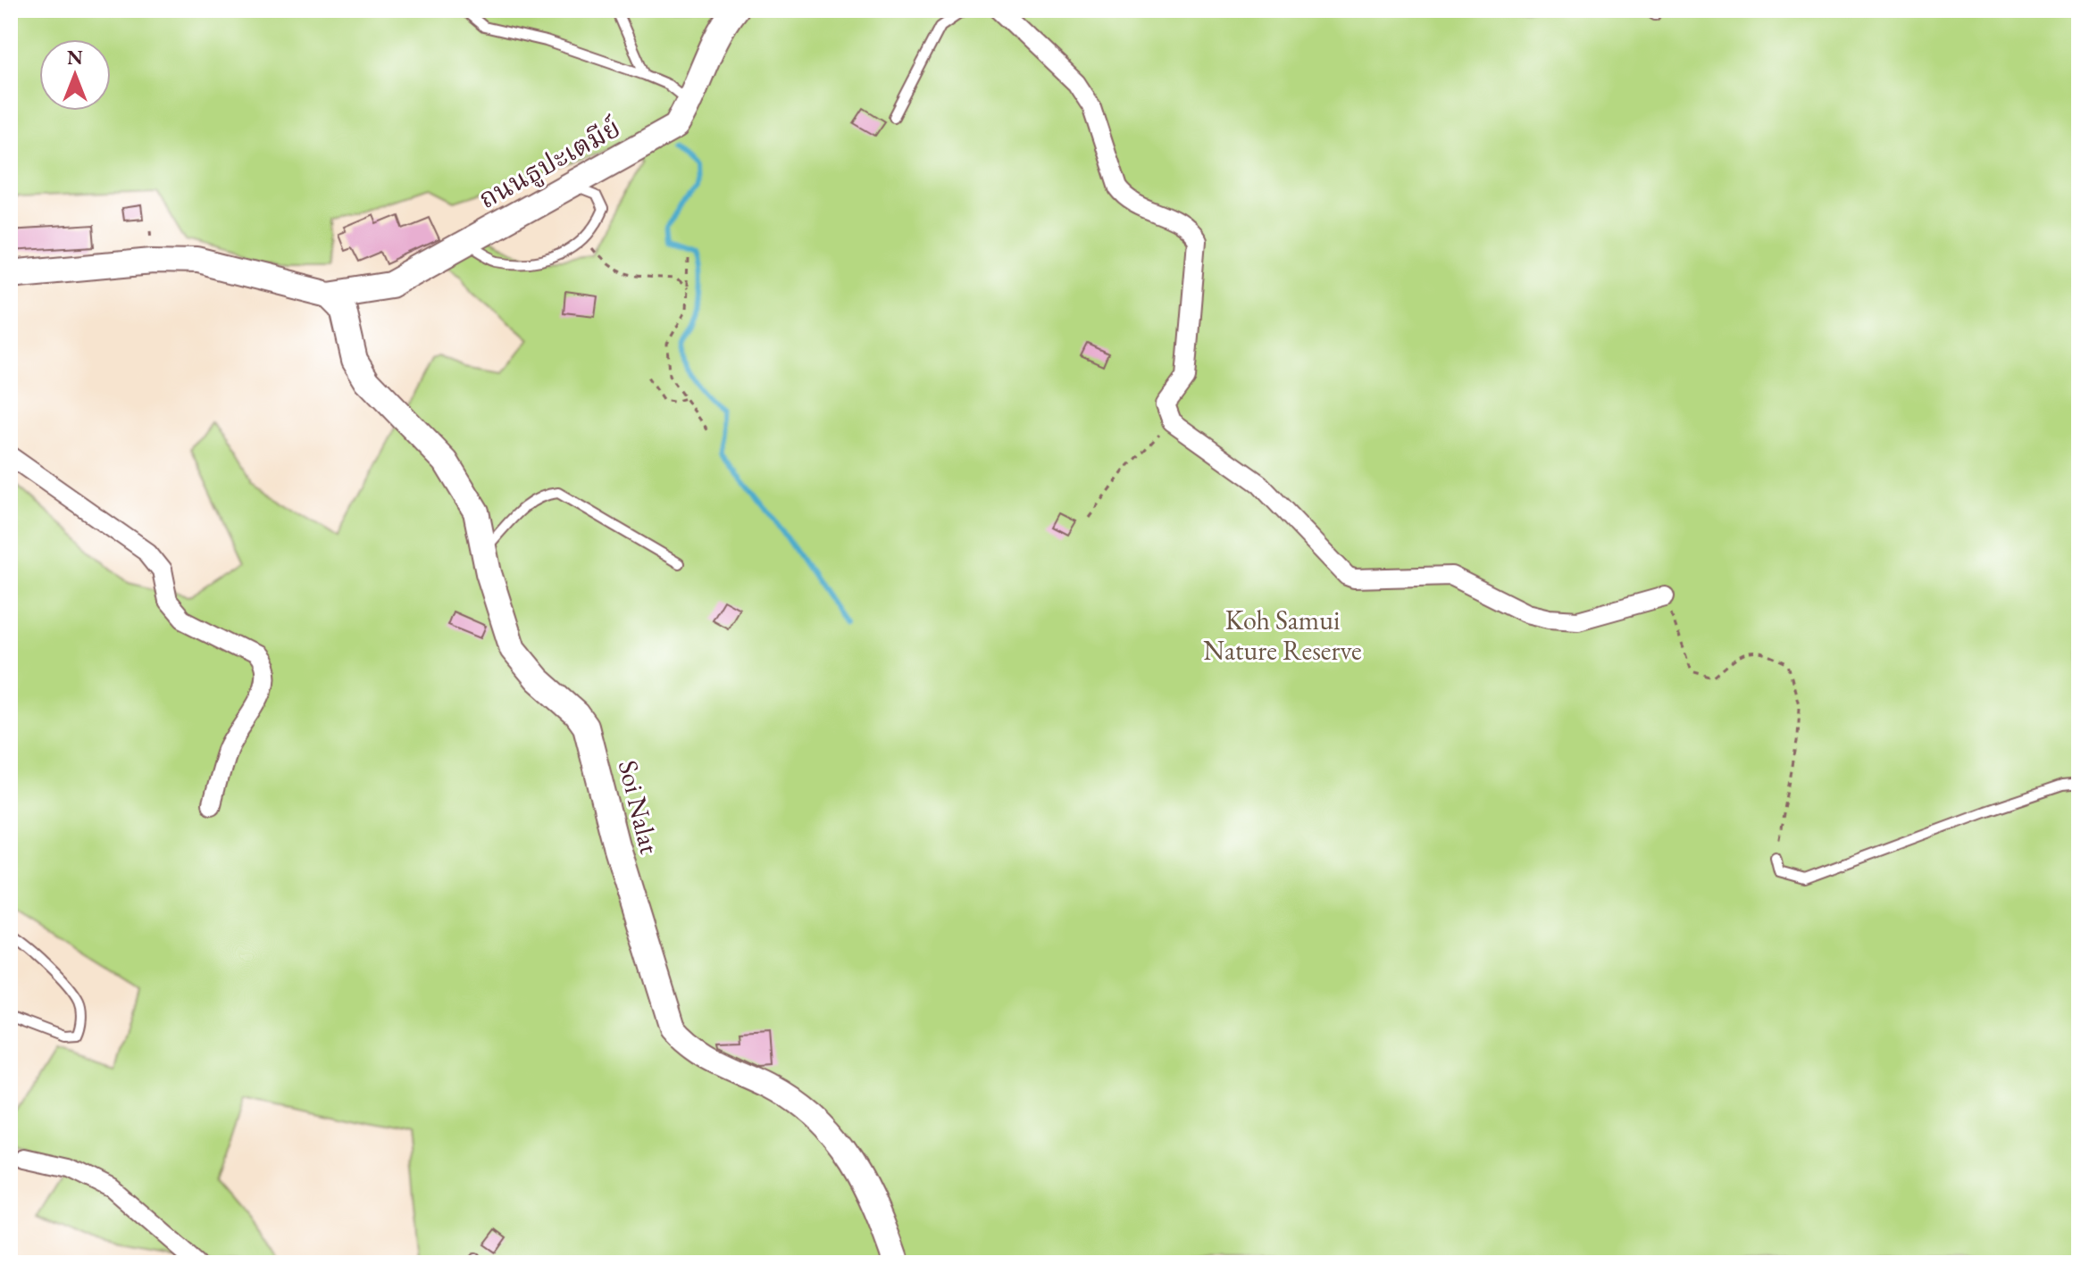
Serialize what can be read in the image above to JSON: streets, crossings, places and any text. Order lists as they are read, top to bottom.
{
  "streets": {
    "street": ["ถนนธูปะเตมีย์", "Soi Nalat"]
  },
  "parks": ["Koh Samui Nature Reserve"],
  "north": "top"
}
